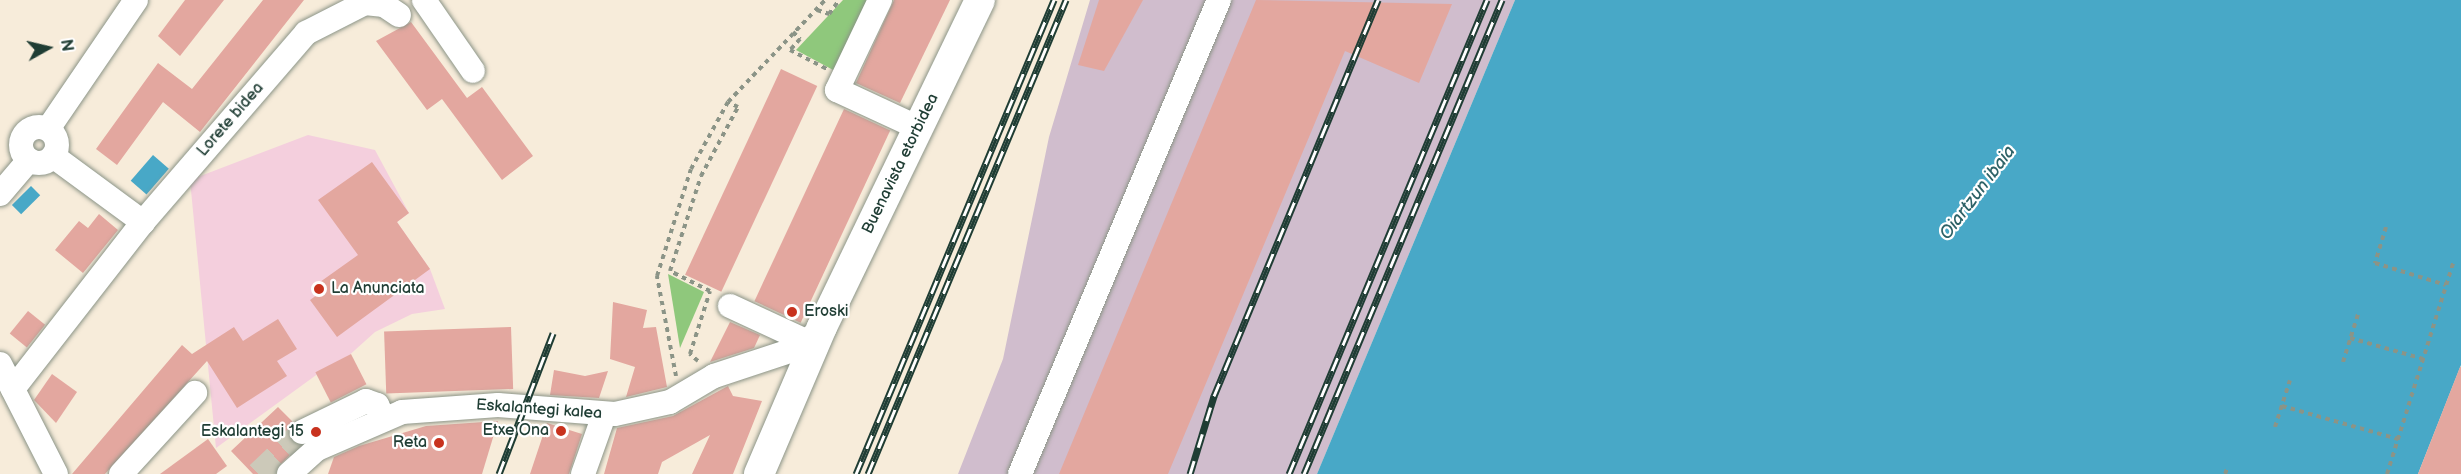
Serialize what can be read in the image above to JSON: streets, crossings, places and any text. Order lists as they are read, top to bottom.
{
  "streets": {
    "main road": ["Buenavista etorbidea"],
    "street": ["Lorete bidea", "Eskalantegi kalea"]
  },
  "crossings": [
    ["Buenavista etorbidea", "Eskalantegi kalea"]
  ],
  "water": ["Oiartzun ibaia"],
  "places": [
    "La Anunciata",
    "Eroski",
    "Etxe Ona",
    "Eskalantegi 15",
    "Reta"
  ],
  "north": "right"
}
